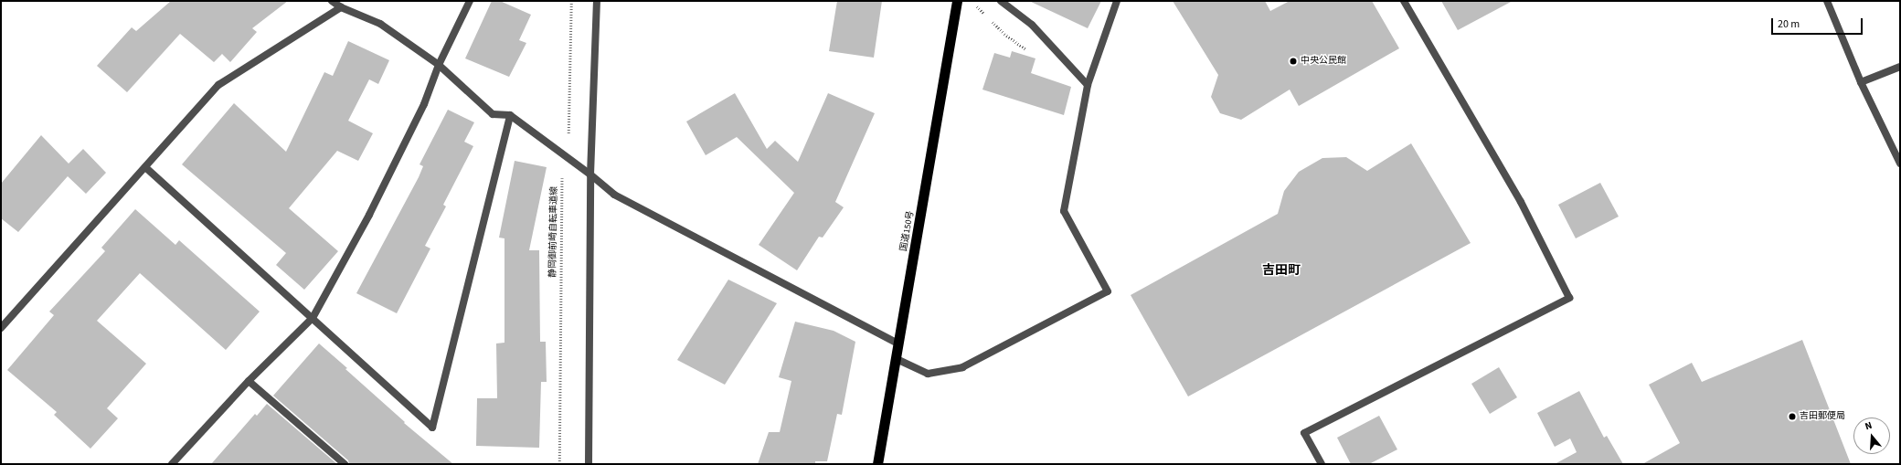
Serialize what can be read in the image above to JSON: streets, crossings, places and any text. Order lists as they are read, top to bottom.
{
  "streets": {
    "highway": ["国道150号"],
    "path": ["静岡御前崎自転車道線"]
  },
  "districts": ["吉田町"],
  "places": ["中央公民館", "吉田郵便局"],
  "scale_bar": "20 m",
  "north": "top"
}
